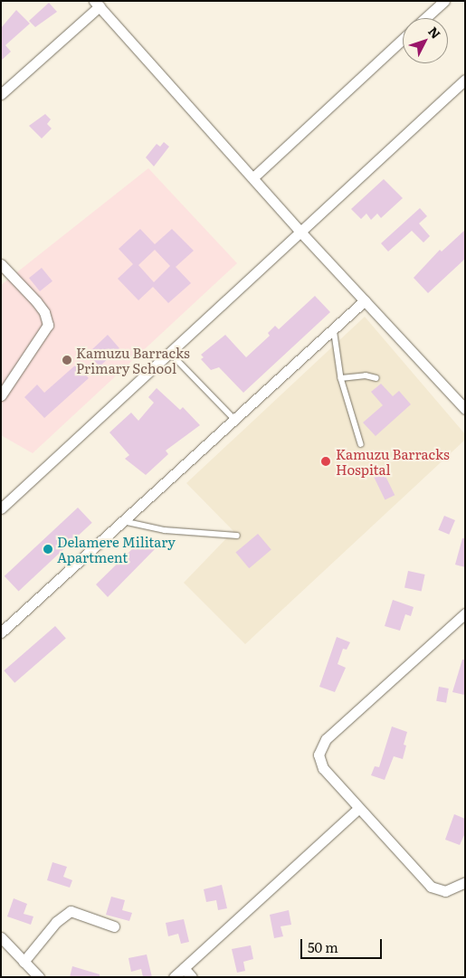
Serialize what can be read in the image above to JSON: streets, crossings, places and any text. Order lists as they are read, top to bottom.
{
  "places": ["Kamuzu Barracks Primary School", "Kamuzu Barracks Hospital", "Delamere Military Apartment"],
  "scale_bar": "50 m",
  "north": "top right"
}
